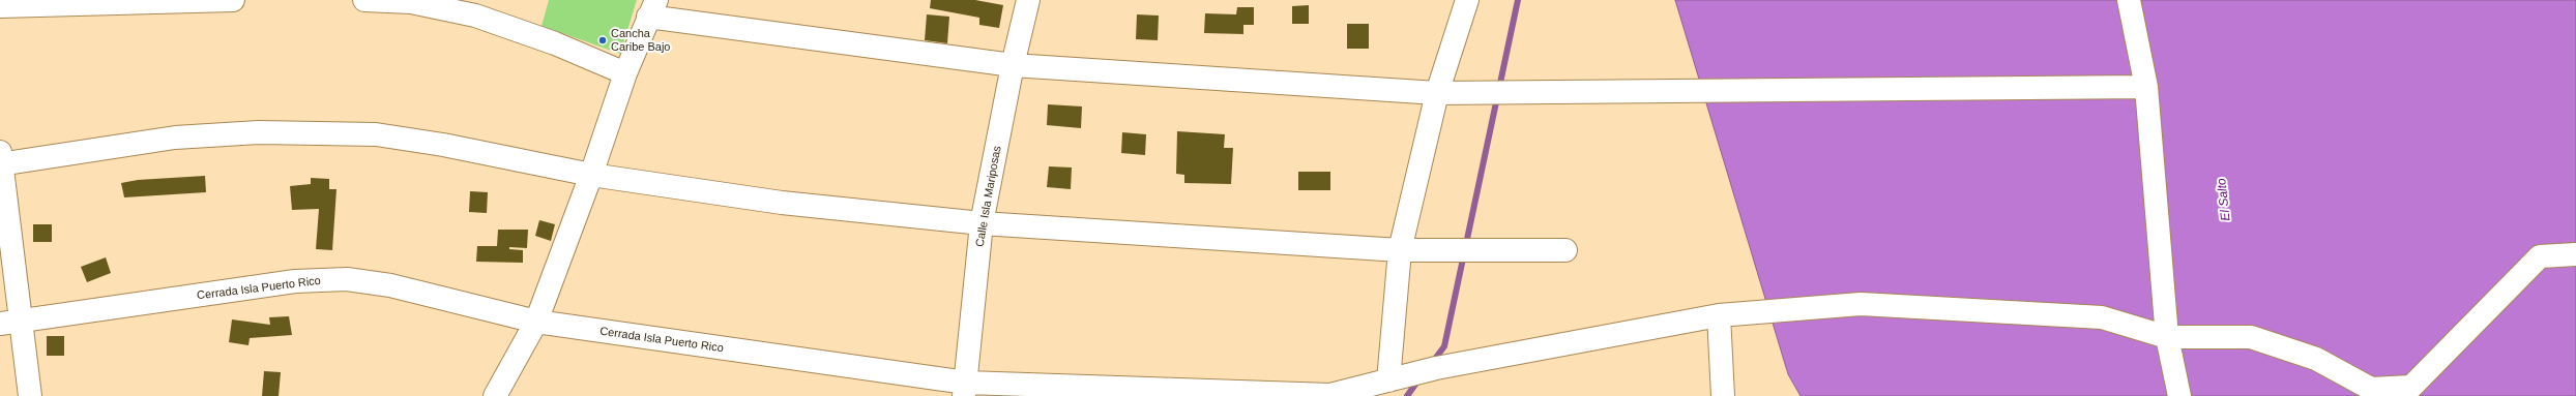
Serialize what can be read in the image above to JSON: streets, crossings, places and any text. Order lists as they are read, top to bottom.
{
  "streets": {
    "street": ["Calle Isla Mariposas", "Cerrada Isla Puerto Rico"]
  },
  "crossings": [
    ["Calle Isla Mariposas", "Cerrada Isla Puerto Rico"]
  ],
  "water": ["El Salto"],
  "places": ["Cancha Caribe Bajo"]
}
